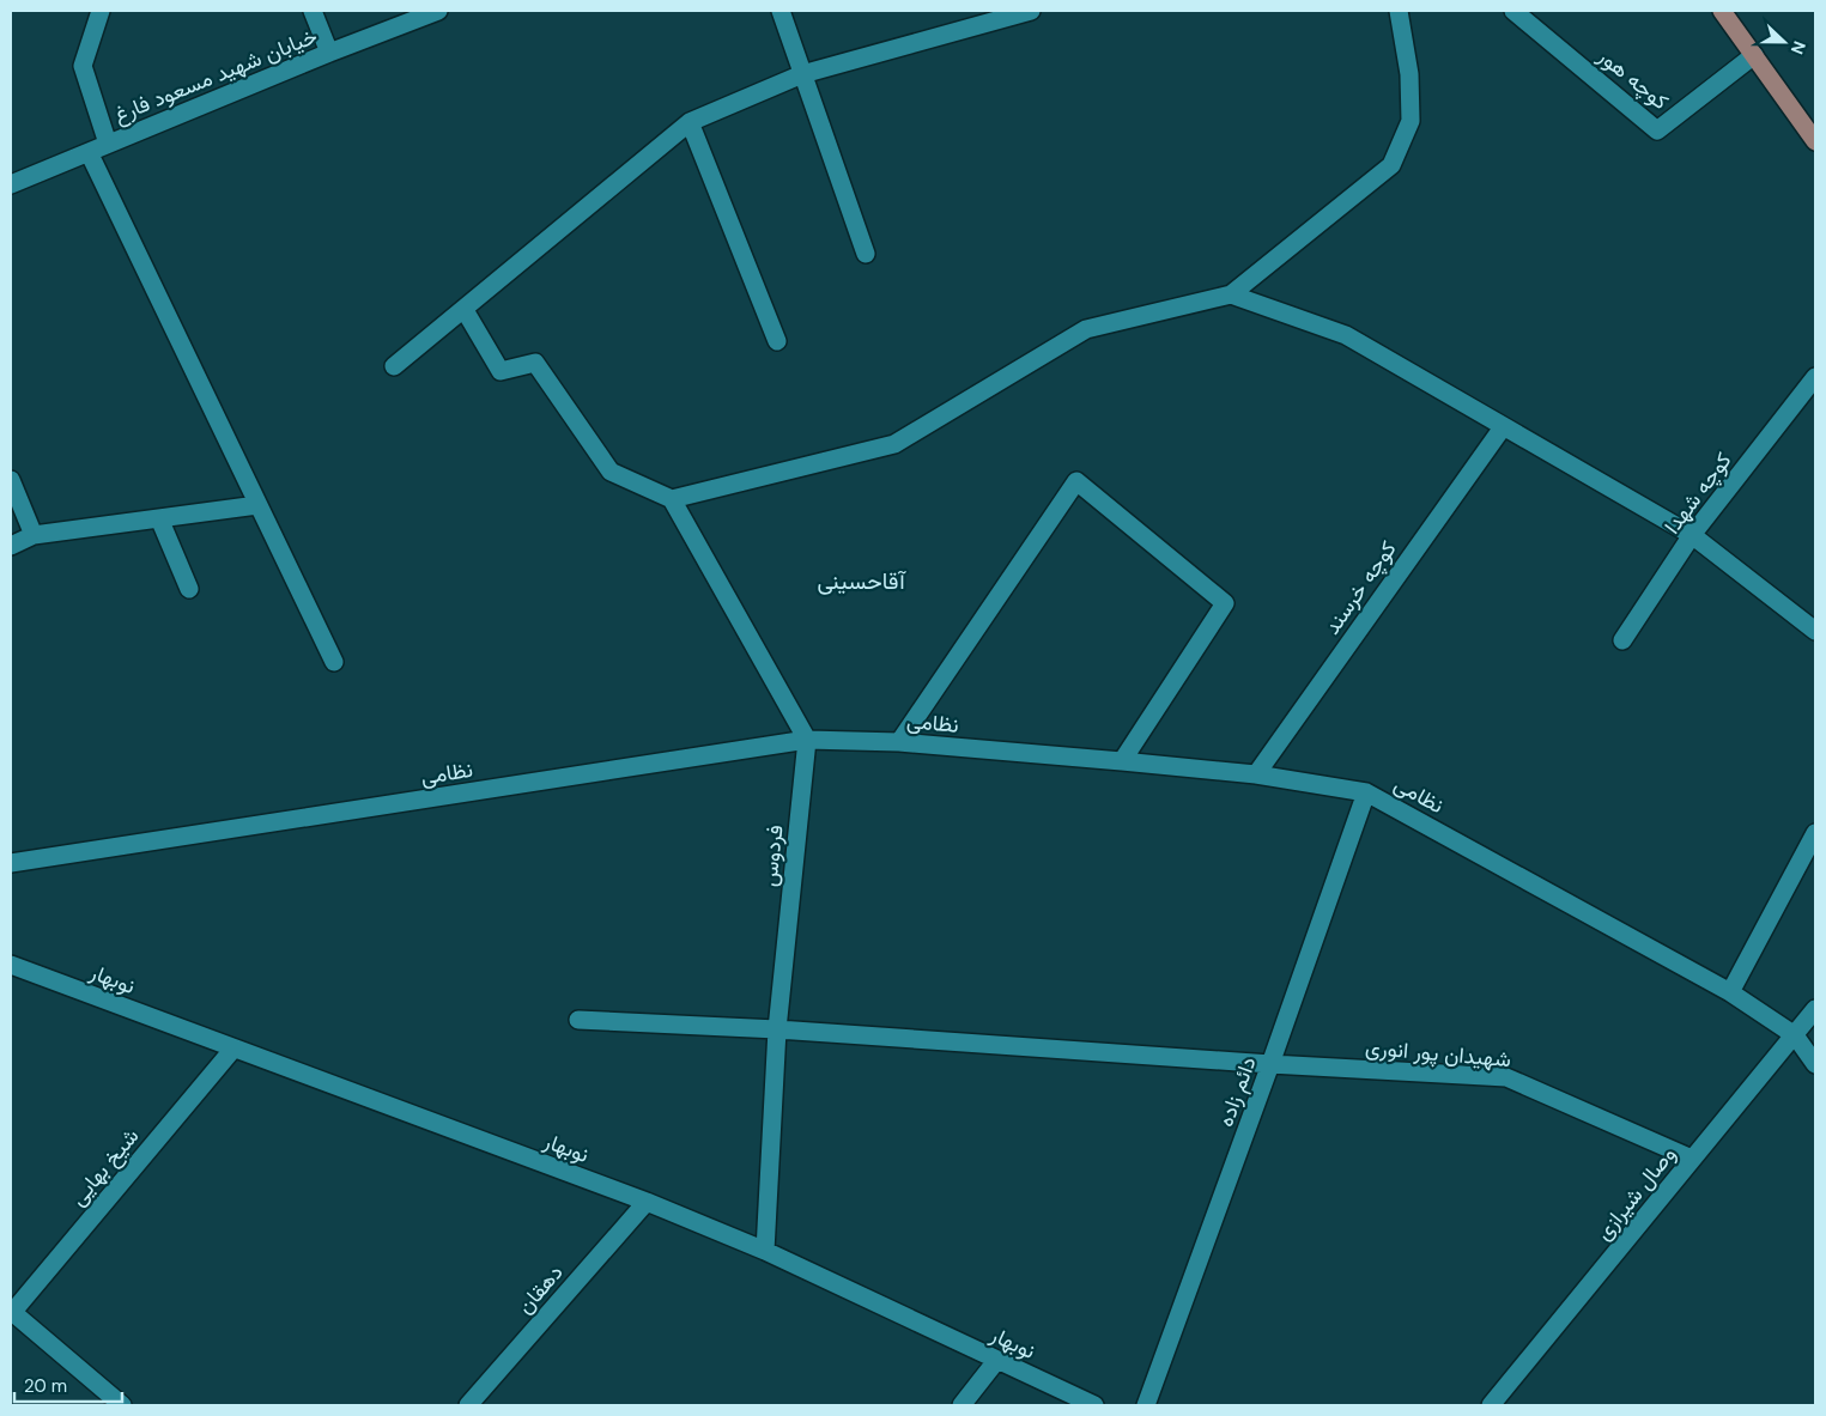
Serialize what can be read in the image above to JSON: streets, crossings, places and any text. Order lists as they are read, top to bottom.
{
  "streets": {
    "street": [
      "خیابان شهید مسعود فارغ",
      "کوچه هور",
      "کوچه شهدا",
      "کوچه خرسند",
      "نظامی",
      "فردوس",
      "نوبهار",
      "شهیدان پور انوری",
      "دائم زاده",
      "شیخ بهایی",
      "وصال شیرازی",
      "دهقان"
    ]
  },
  "crossings": [
    ["کوچه خرسند", "نظامی"],
    ["نظامی", "فردوس"],
    ["نظامی", "دائم زاده"],
    ["نظامی", "وصال شیرازی"],
    ["فردوس", "نوبهار"],
    ["نوبهار", "شیخ بهایی"],
    ["نوبهار", "دهقان"],
    ["شهیدان پور انوری", "دائم زاده"],
    ["شهیدان پور انوری", "وصال شیرازی"]
  ],
  "districts": ["آقاحسینی"],
  "scale_bar": "20 m",
  "north": "right"
}
